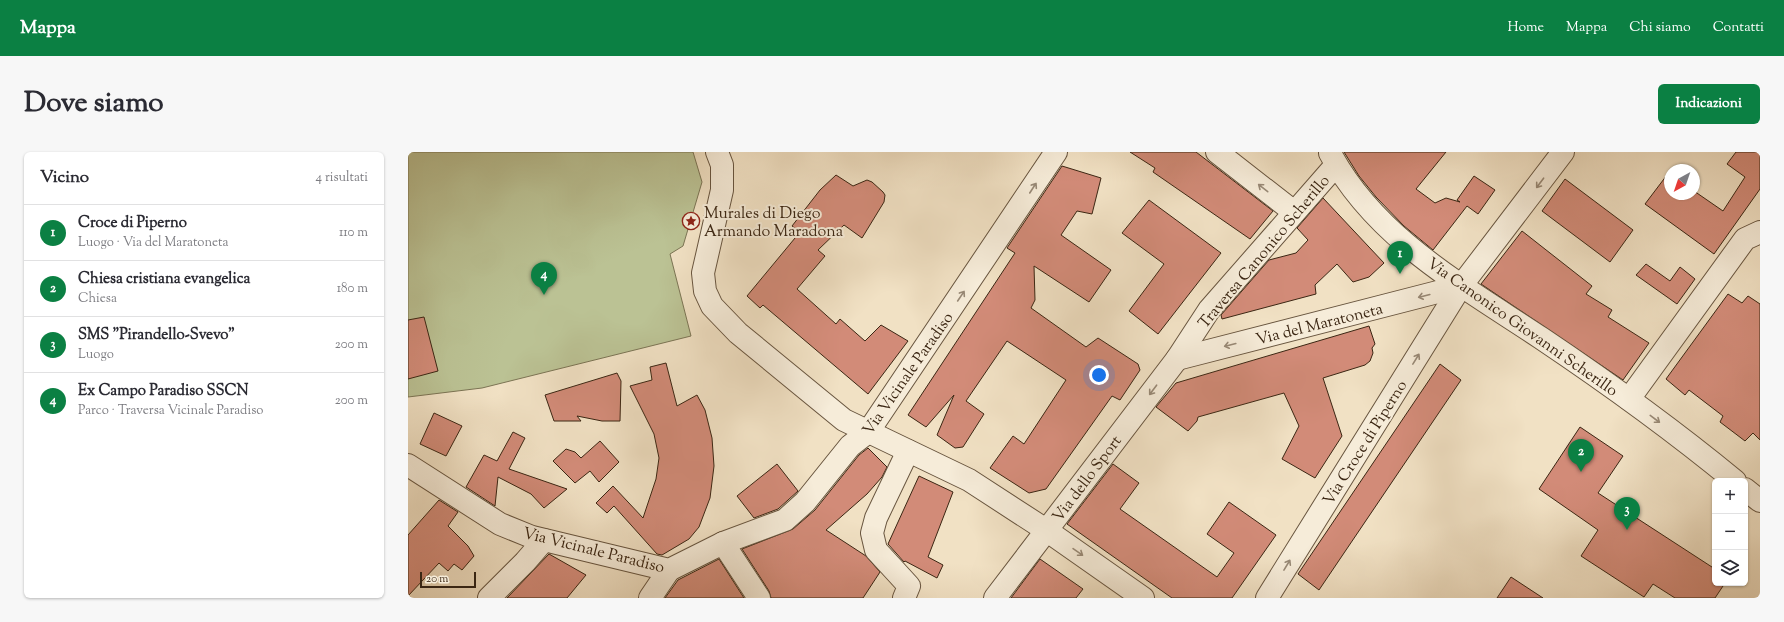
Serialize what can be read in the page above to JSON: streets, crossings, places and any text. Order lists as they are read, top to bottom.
{
  "streets": {
    "street": [
      "Traversa Canonico Scherillo",
      "Via del Maratoneta",
      "Via Canonico Giovanni Scherillo",
      "Via Vicinale Paradiso",
      "Via Croce di Piperno",
      "Via dello Sport"
    ]
  },
  "crossings": [
    ["Traversa Canonico Scherillo", "Via del Maratoneta"],
    ["Traversa Canonico Scherillo", "Via Canonico Giovanni Scherillo"],
    ["Traversa Canonico Scherillo", "Via dello Sport"],
    ["Via del Maratoneta", "Via Canonico Giovanni Scherillo"],
    ["Via del Maratoneta", "Via Croce di Piperno"],
    ["Via del Maratoneta", "Via dello Sport"],
    ["Via Canonico Giovanni Scherillo", "Via Croce di Piperno"]
  ],
  "one_way": ["Via del Maratoneta", "Via Vicinale Paradiso", "Via dello Sport"],
  "places": {
    "place": ["Murales di Diego Armando Maradona"]
  },
  "scale_bar": "20 m",
  "north": "bottom left",
  "page": {
    "header": "Mappa",
    "nav": [
      "Home",
      "Mappa",
      "Chi siamo",
      "Contatti"
    ],
    "title": "Dove siamo",
    "buttons": "Indicazioni",
    "heading": ["Vicino", "4 risultati"],
    "list": [
      {
        "mark": "1",
        "name": "Croce di Piperno",
        "note": "Luogo · Via del Maratoneta",
        "value": "110 m"
      },
      {
        "mark": "2",
        "name": "Chiesa cristiana evangelica",
        "note": "Chiesa",
        "value": "180 m"
      },
      {
        "mark": "3",
        "name": "SMS \"Pirandello-Svevo\"",
        "note": "Luogo",
        "value": "200 m"
      },
      {
        "mark": "4",
        "name": "Ex Campo Paradiso SSCN",
        "note": "Parco · Traversa Vicinale Paradiso",
        "value": "200 m"
      }
    ],
    "pins": [
      "1",
      "4",
      "2",
      "3"
    ],
    "map_buttons": ["+", "−"],
    "scale": "20 m"
  }
}
